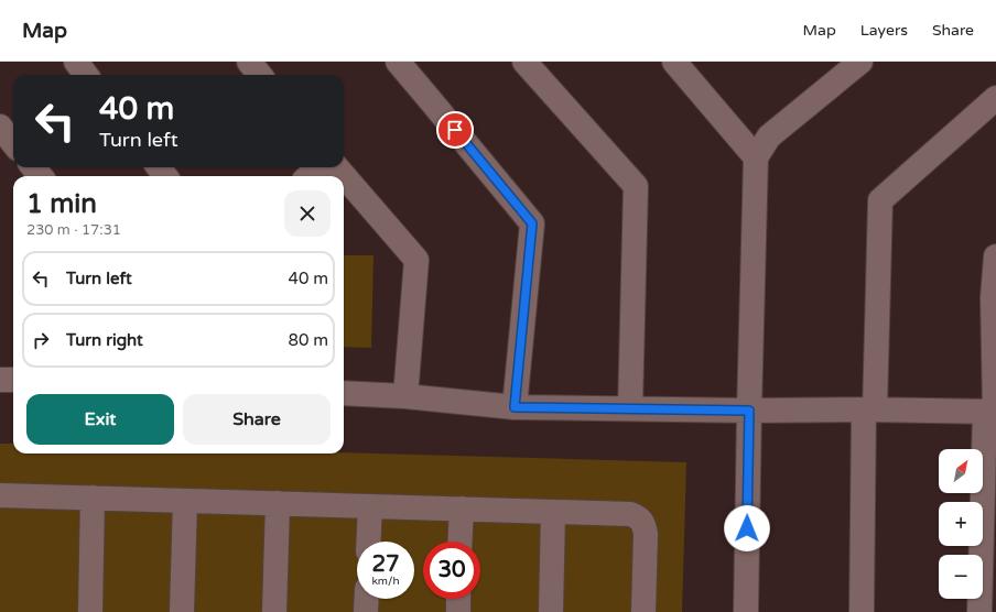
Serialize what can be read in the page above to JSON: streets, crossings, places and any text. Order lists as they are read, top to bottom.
{
  "north": "top right",
  "page": {
    "header": "Map",
    "nav": ["Map", "Layers", "Share"],
    "turn": ["40 m", "Turn left"],
    "heading": ["1 min", "230 m · 17:31"],
    "list": [
      {
        "name": "Turn left",
        "value": "40 m"
      },
      {
        "name": "Turn right",
        "value": "80 m"
      }
    ],
    "buttons": ["Exit", "Share"],
    "map_buttons": ["+", "−"],
    "speed": "27 km/h",
    "limit": "30"
  }
}
